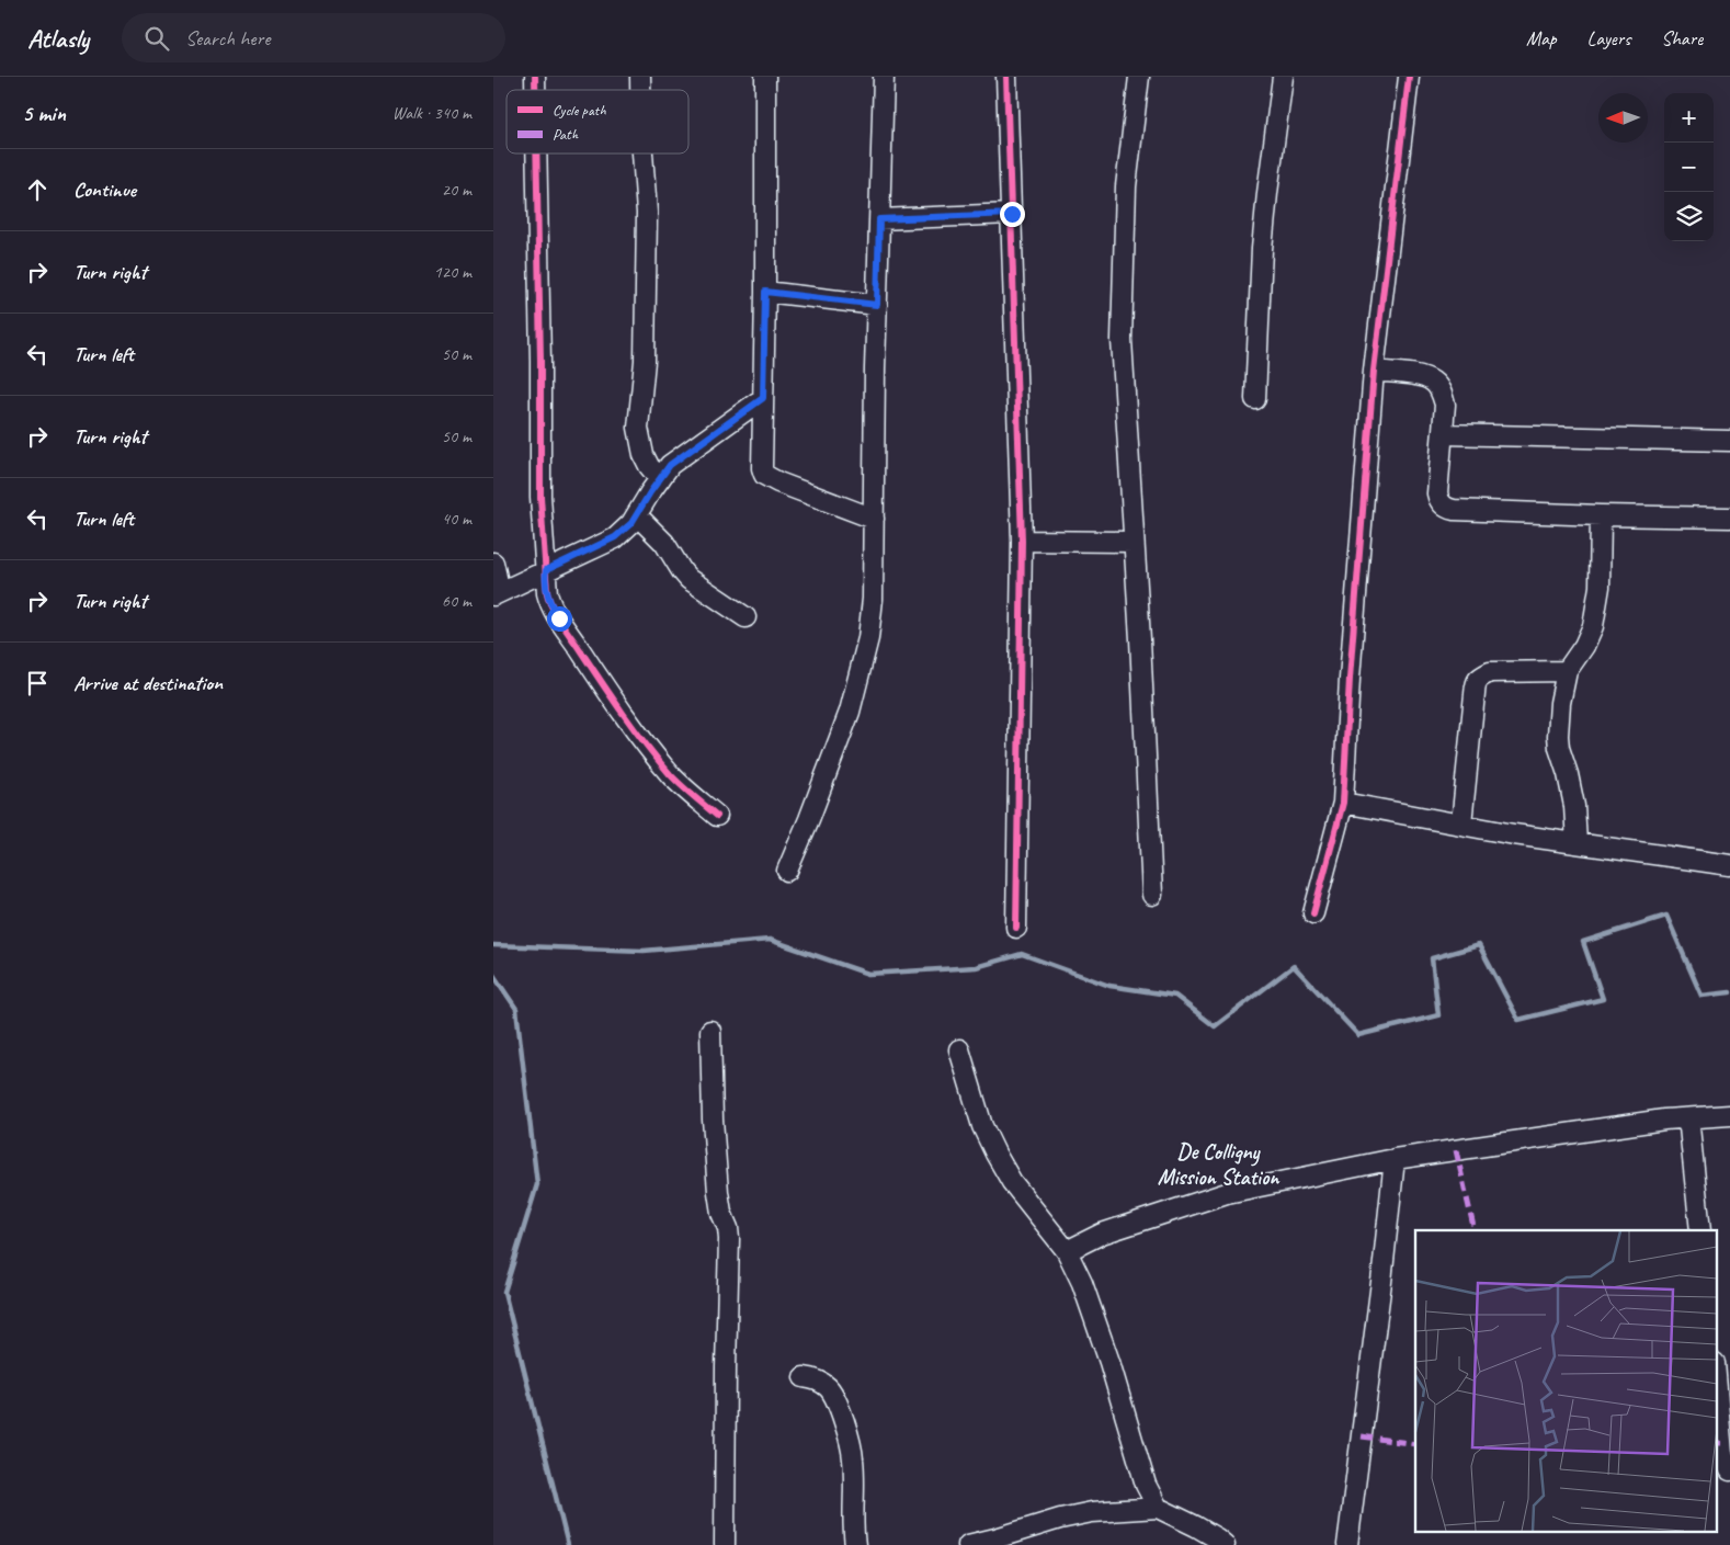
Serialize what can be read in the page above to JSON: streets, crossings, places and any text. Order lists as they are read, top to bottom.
{
  "districts": ["De Colligny Mission Station"],
  "legend": ["Cycle path", "Path"],
  "north": "left",
  "page": {
    "header": "Atlasly",
    "search": "Search here",
    "nav": ["Map", "Layers", "Share"],
    "heading": ["5 min", "Walk · 340 m"],
    "map_buttons": ["+", "−"],
    "list": [
      ["Continue", "20 m"],
      ["Turn right", "120 m"],
      ["Turn left", "50 m"],
      ["Turn right", "50 m"],
      ["Turn left", "40 m"],
      ["Turn right", "60 m"],
      "Arrive at destination"
    ]
  }
}
